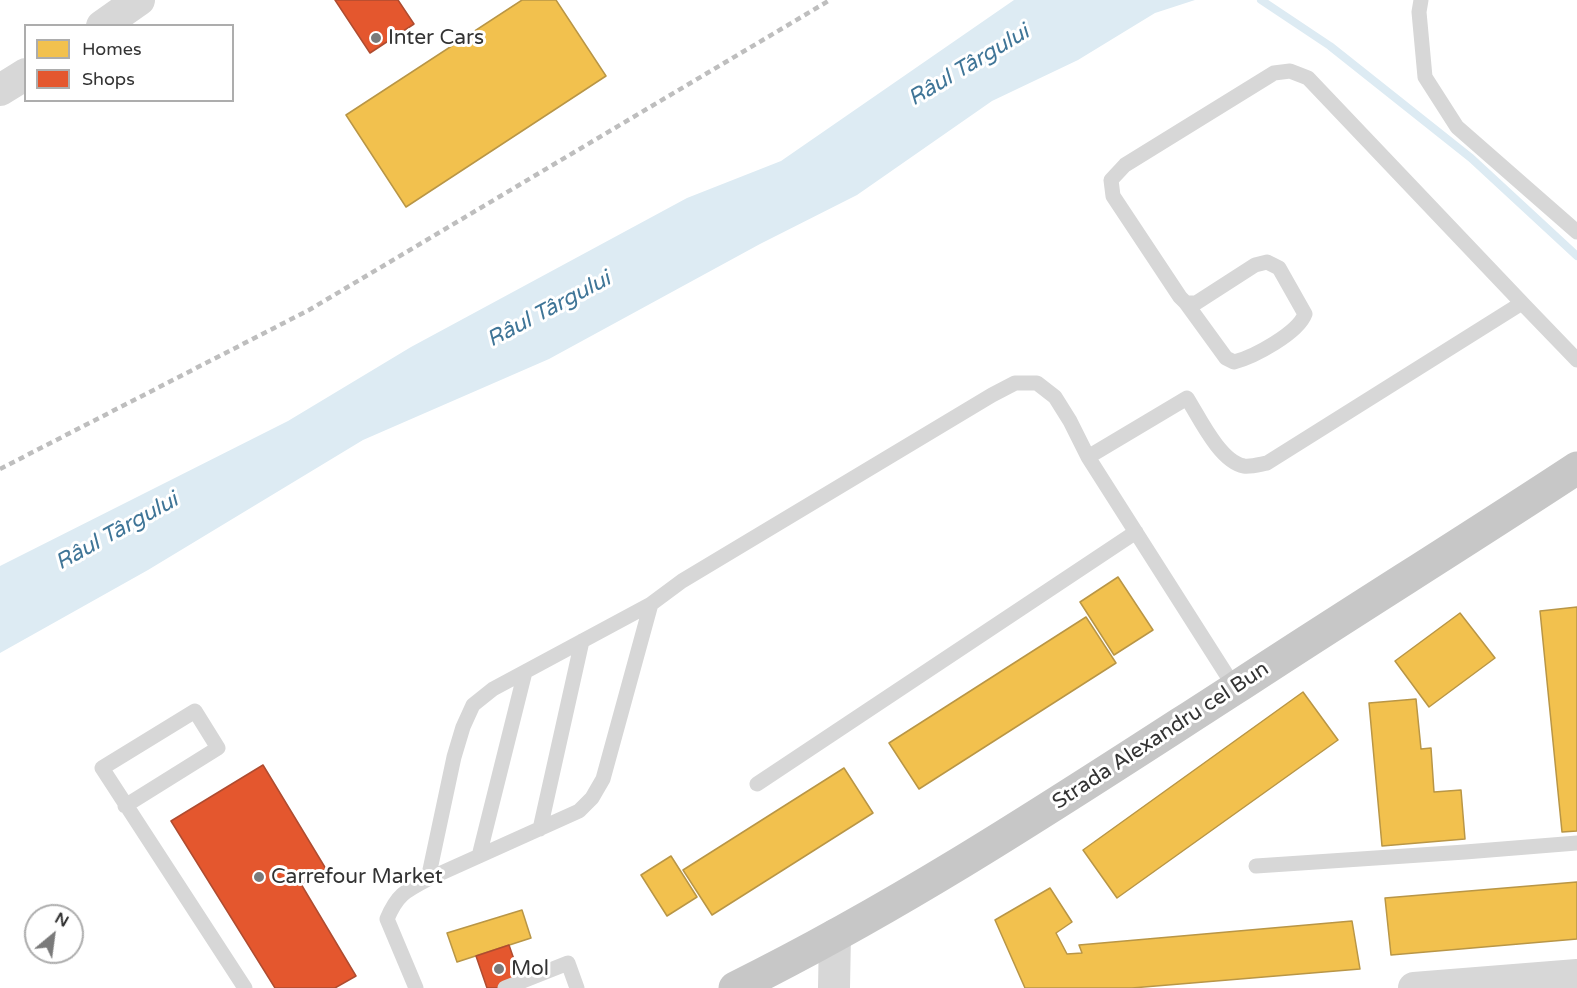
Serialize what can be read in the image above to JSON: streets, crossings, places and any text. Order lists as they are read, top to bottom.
{
  "streets": {
    "highway": ["Strada Alexandru cel Bun"]
  },
  "water": ["Râul Târgului"],
  "places": ["Inter Cars", "Carrefour Market", "Mol"],
  "legend": ["Homes", "Shops"],
  "north": "top right"
}
